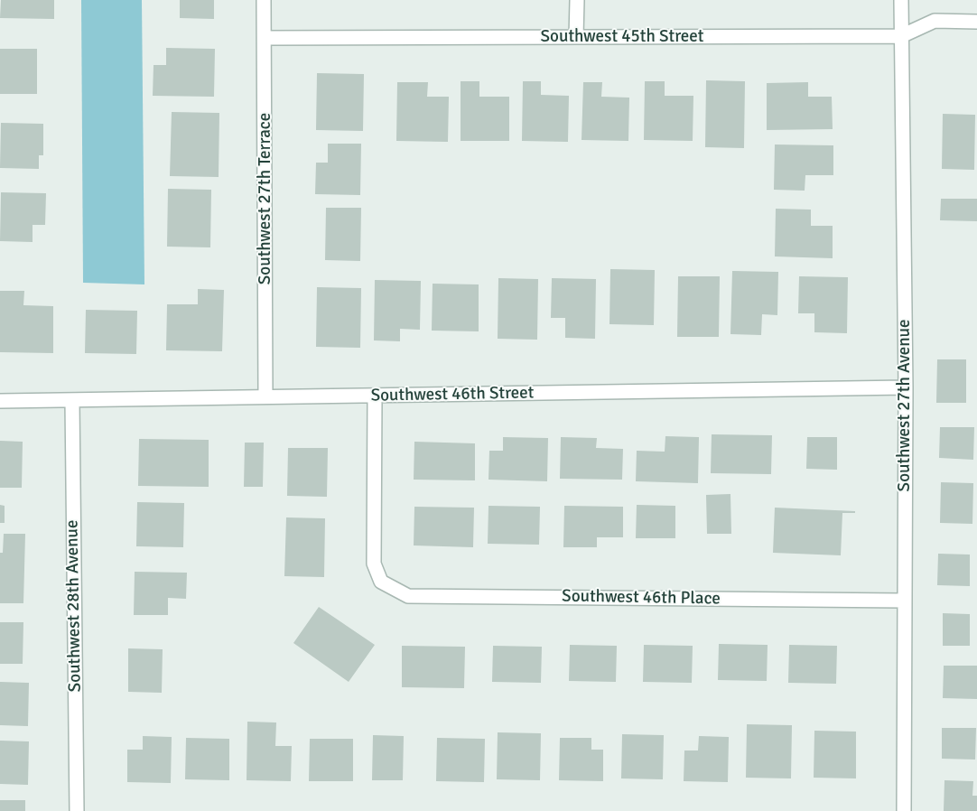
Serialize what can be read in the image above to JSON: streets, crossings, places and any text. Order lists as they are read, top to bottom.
{
  "streets": {
    "street": [
      "Southwest 45th Street",
      "Southwest 27th Terrace",
      "Southwest 46th Street",
      "Southwest 27th Avenue",
      "Southwest 46th Place",
      "Southwest 28th Avenue"
    ]
  },
  "crossings": [
    ["Southwest 45th Street", "Southwest 27th Terrace"],
    ["Southwest 45th Street", "Southwest 27th Avenue"],
    ["Southwest 27th Terrace", "Southwest 46th Street"],
    ["Southwest 46th Street", "Southwest 27th Avenue"],
    ["Southwest 46th Street", "Southwest 46th Place"],
    ["Southwest 46th Street", "Southwest 28th Avenue"],
    ["Southwest 27th Avenue", "Southwest 46th Place"]
  ]
}
